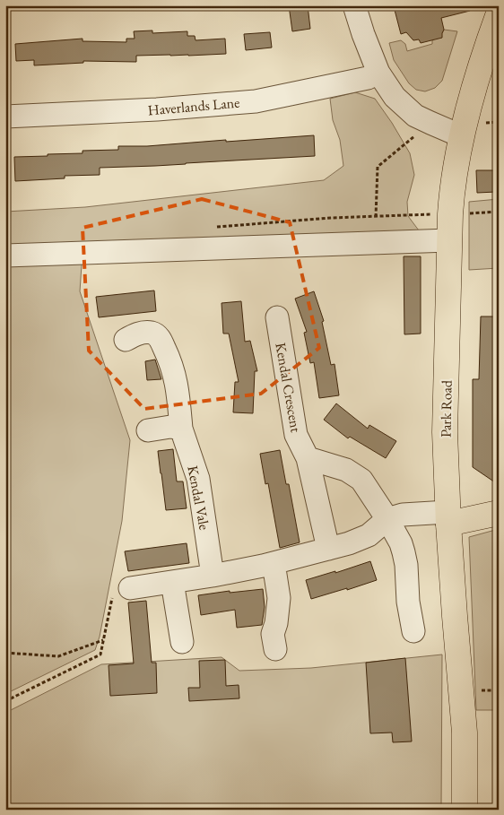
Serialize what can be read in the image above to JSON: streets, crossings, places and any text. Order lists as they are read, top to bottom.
{
  "streets": {
    "main road": ["Park Road"],
    "street": ["Haverlands Lane", "Kendal Crescent", "Kendal Vale"]
  }
}
